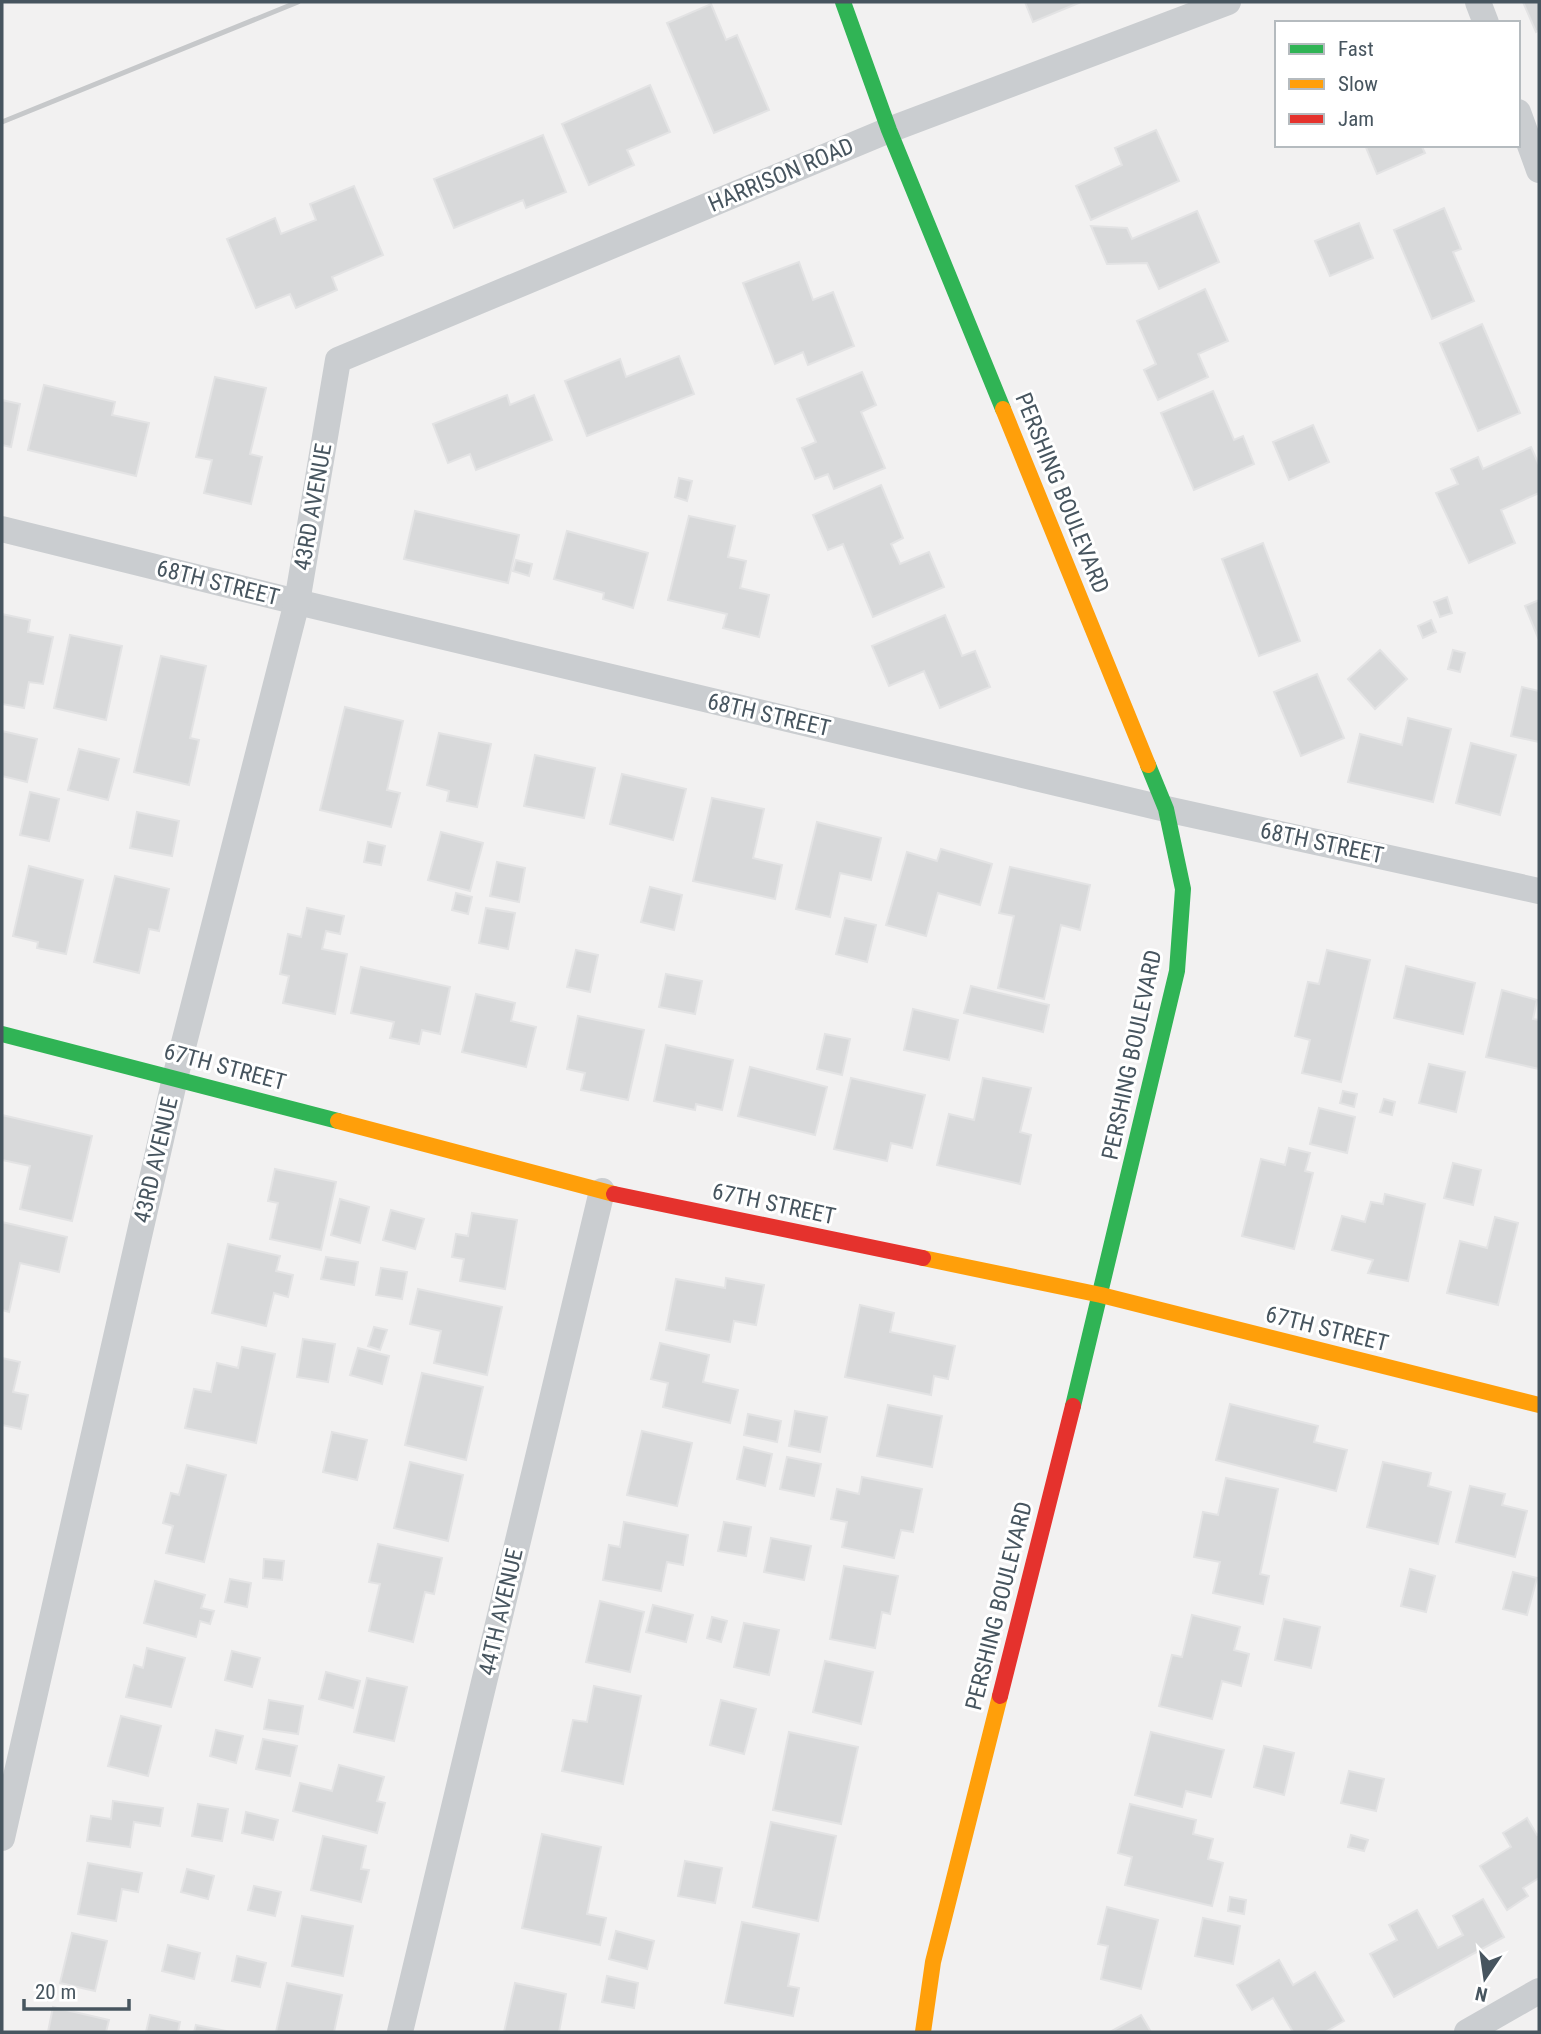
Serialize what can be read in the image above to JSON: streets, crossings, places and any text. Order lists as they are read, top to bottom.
{
  "streets": {
    "street": [
      "HARRISON ROAD",
      "PERSHING BOULEVARD",
      "43RD AVENUE",
      "68TH STREET",
      "67TH STREET",
      "44TH AVENUE"
    ]
  },
  "crossings": [
    ["HARRISON ROAD", "PERSHING BOULEVARD"],
    ["HARRISON ROAD", "43RD AVENUE"],
    ["PERSHING BOULEVARD", "68TH STREET"],
    ["PERSHING BOULEVARD", "67TH STREET"],
    ["43RD AVENUE", "68TH STREET"],
    ["43RD AVENUE", "67TH STREET"],
    ["67TH STREET", "44TH AVENUE"]
  ],
  "legend": ["Fast", "Slow", "Jam"],
  "scale_bar": "20 m",
  "north": "bottom"
}
